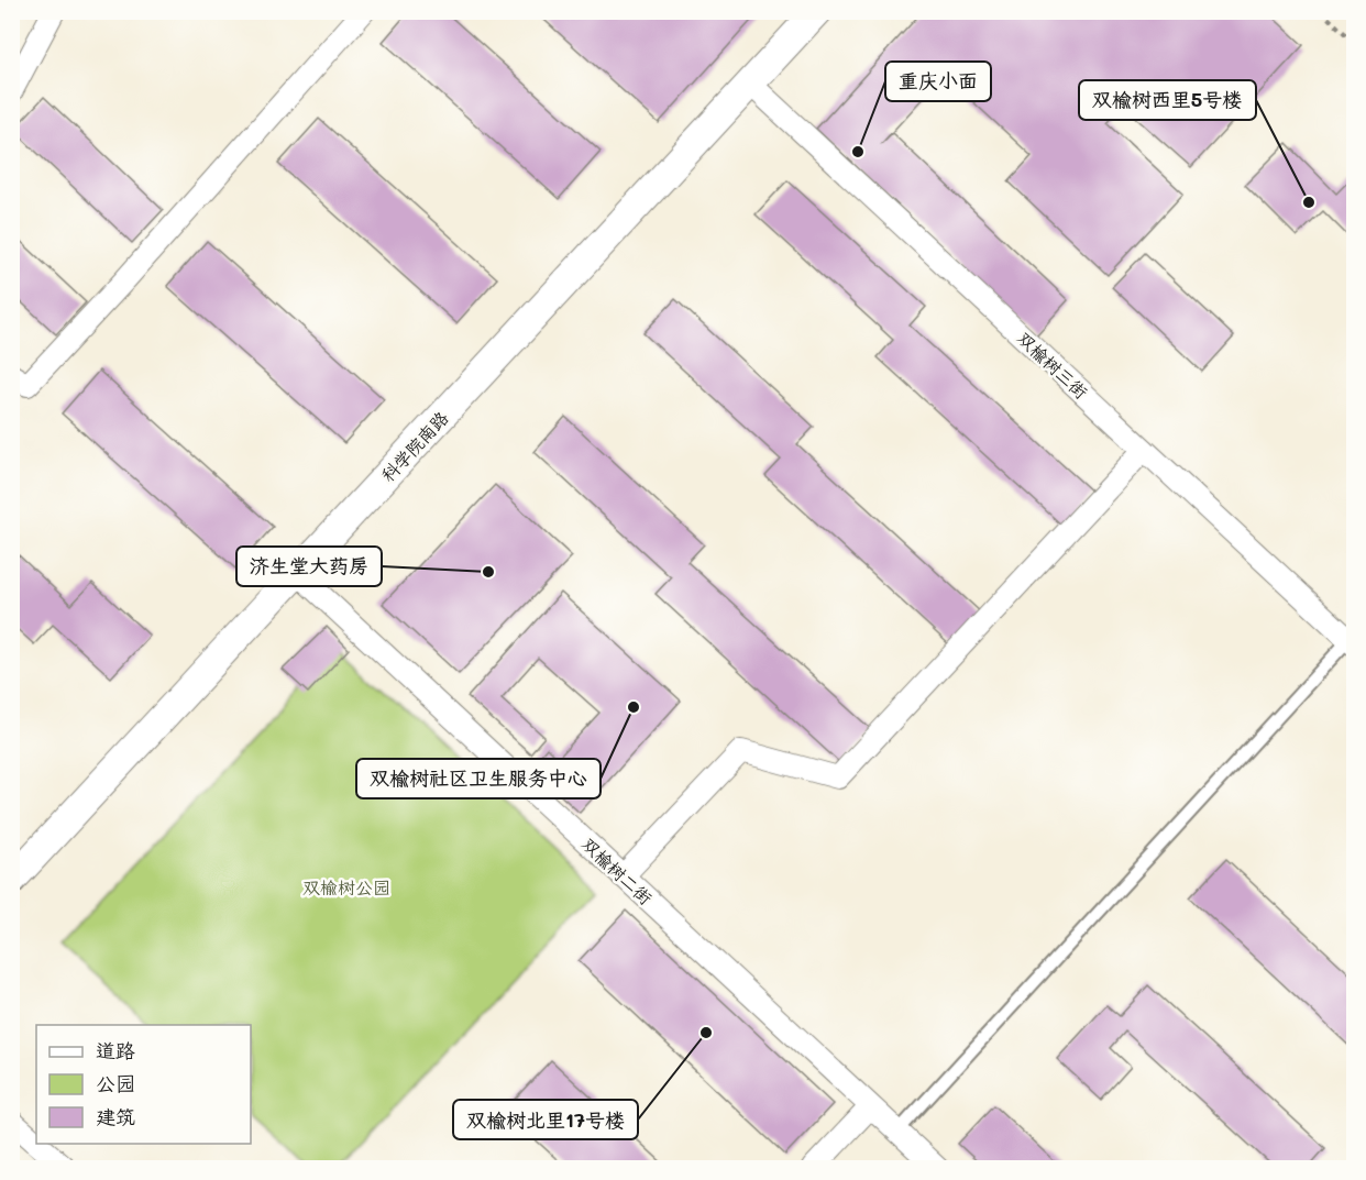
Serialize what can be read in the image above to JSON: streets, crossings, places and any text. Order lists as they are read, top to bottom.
{
  "streets": {
    "street": ["双榆树三街", "科学院南路", "双榆树二街"]
  },
  "crossings": [
    ["双榆树三街", "科学院南路"],
    ["科学院南路", "双榆树二街"]
  ],
  "parks": ["双榆树公园"],
  "places": [
    "重庆小面",
    "双榆树西里5号楼",
    "济生堂大药房",
    "双榆树社区卫生服务中心",
    "双榆树北里17号楼"
  ],
  "legend": ["道路", "公园", "建筑"]
}
